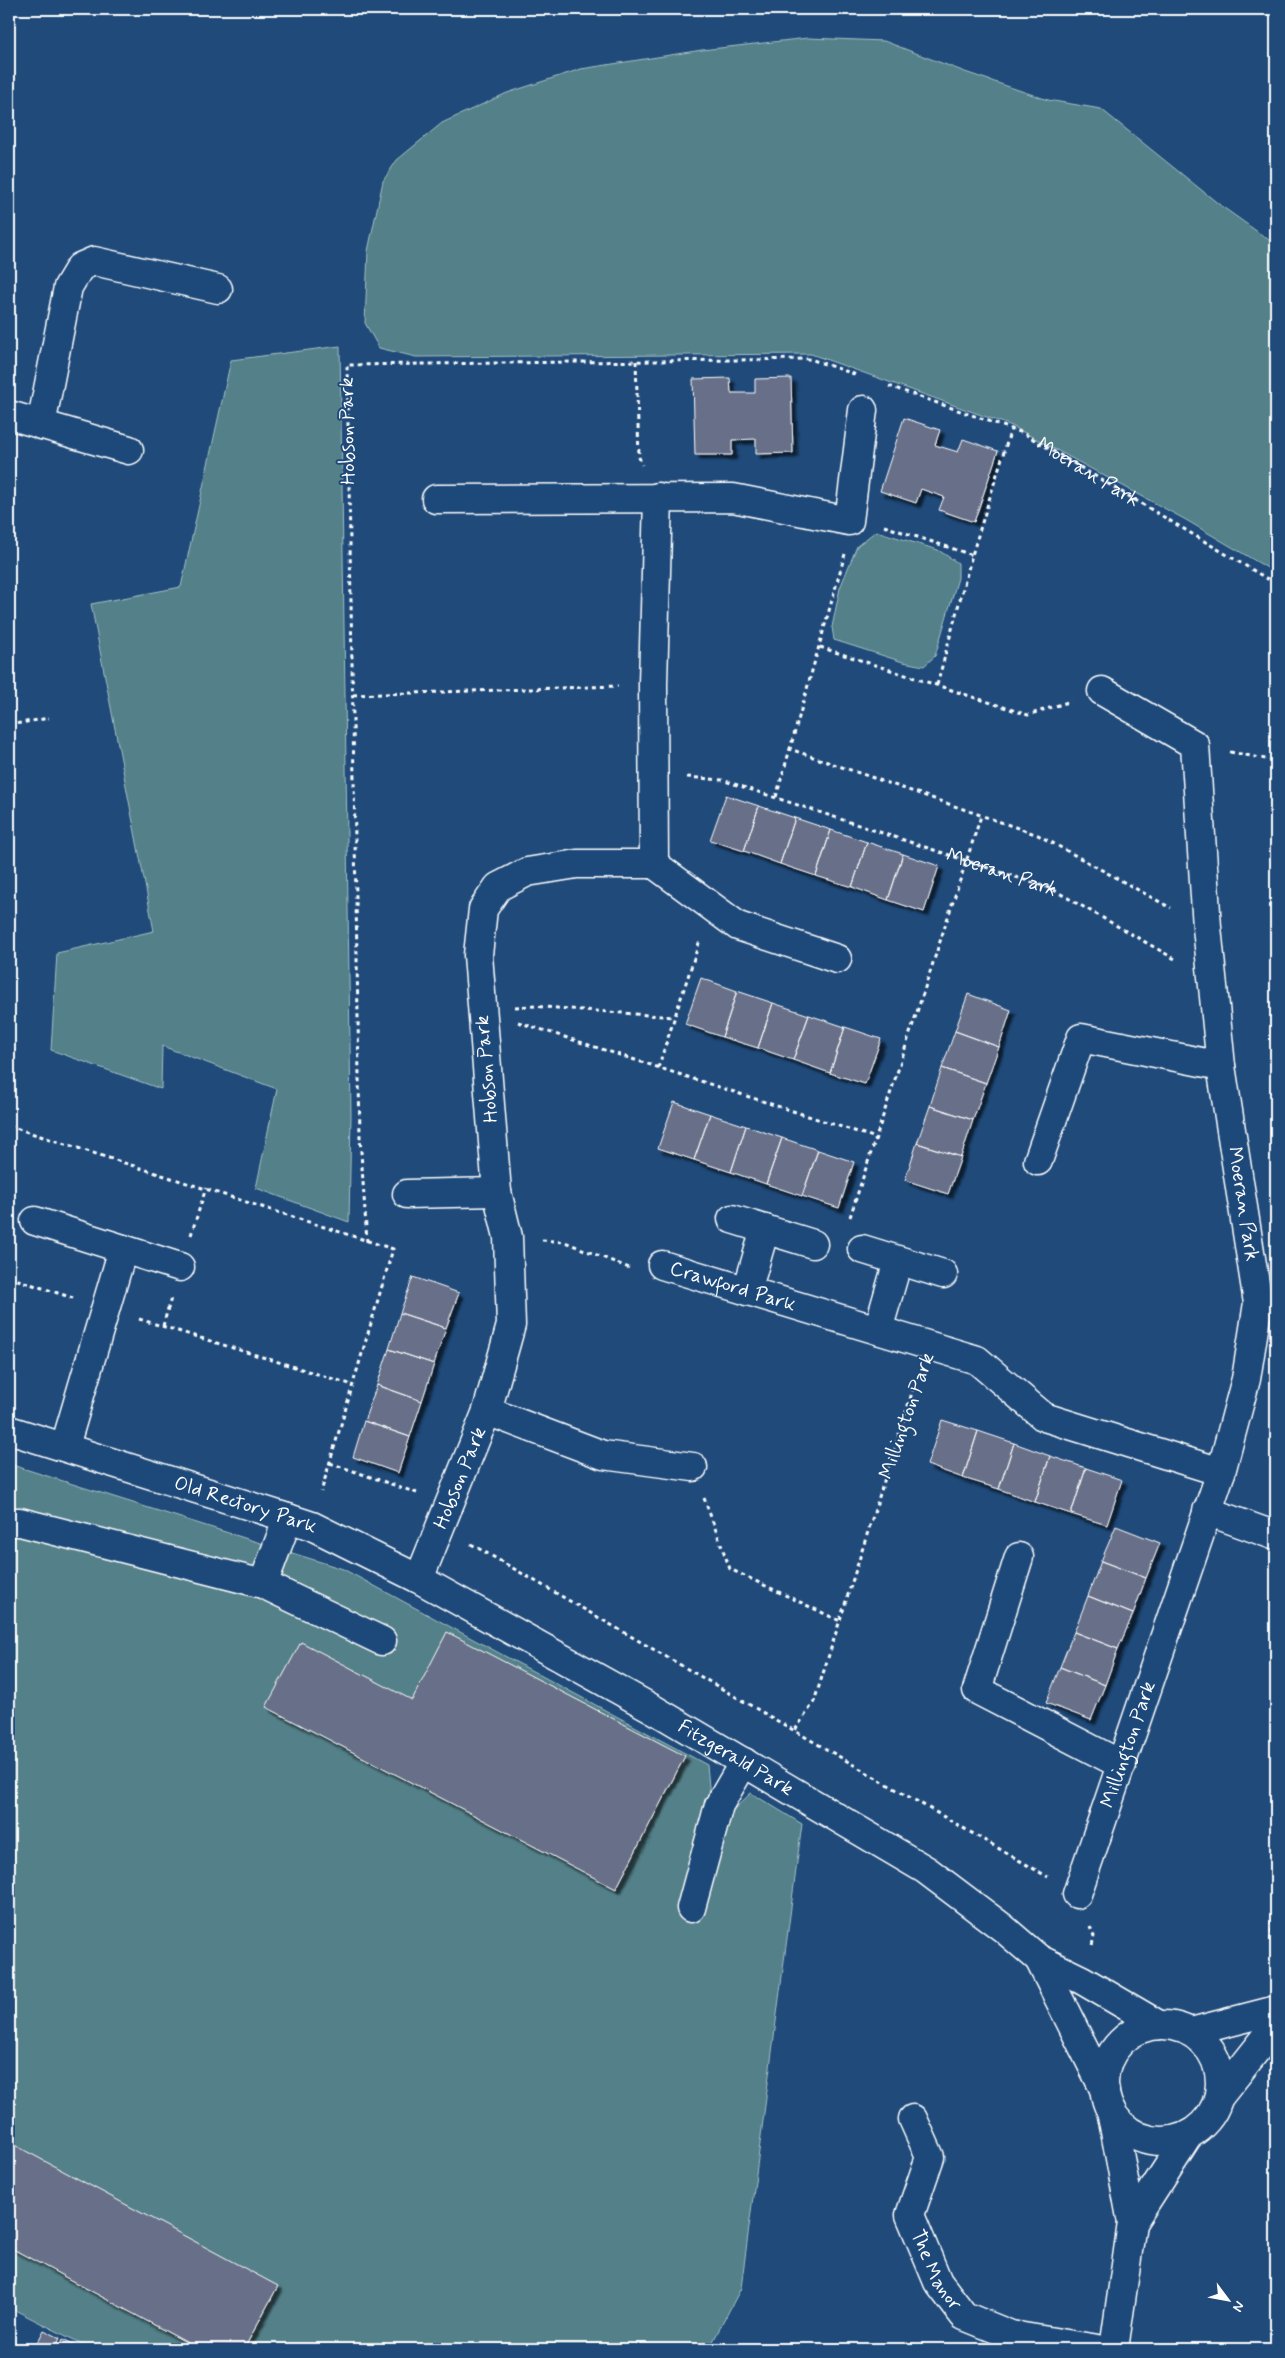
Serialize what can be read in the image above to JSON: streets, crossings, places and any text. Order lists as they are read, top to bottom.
{
  "streets": {
    "street": [
      "Hobson Park",
      "Moeran Park",
      "Crawford Park",
      "Millington Park",
      "Old Rectory Park",
      "Fitzgerald Park",
      "The Manor"
    ]
  },
  "crossings": [
    ["Hobson Park", "Crawford Park"],
    ["Hobson Park", "Old Rectory Park"],
    ["Hobson Park", "Fitzgerald Park"],
    ["Moeran Park", "Millington Park"],
    ["Crawford Park", "Millington Park"],
    ["Old Rectory Park", "Fitzgerald Park"]
  ],
  "north": "bottom right"
}
